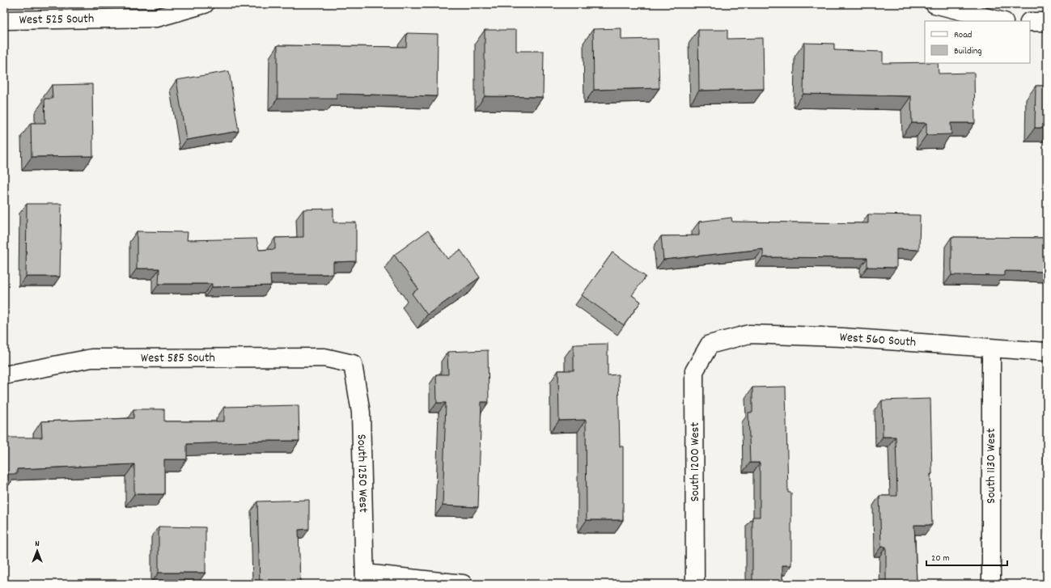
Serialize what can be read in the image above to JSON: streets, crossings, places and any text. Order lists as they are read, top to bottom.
{
  "streets": {
    "street": [
      "West 525 South",
      "West 560 South",
      "West 585 South",
      "South 1200 West",
      "South 1130 West",
      "South 1250 West"
    ]
  },
  "crossings": [
    ["West 560 South", "South 1200 West"],
    ["West 560 South", "South 1130 West"],
    ["West 585 South", "South 1250 West"]
  ],
  "legend": ["Road", "Building"],
  "scale_bar": "20 m",
  "north": "top"
}
